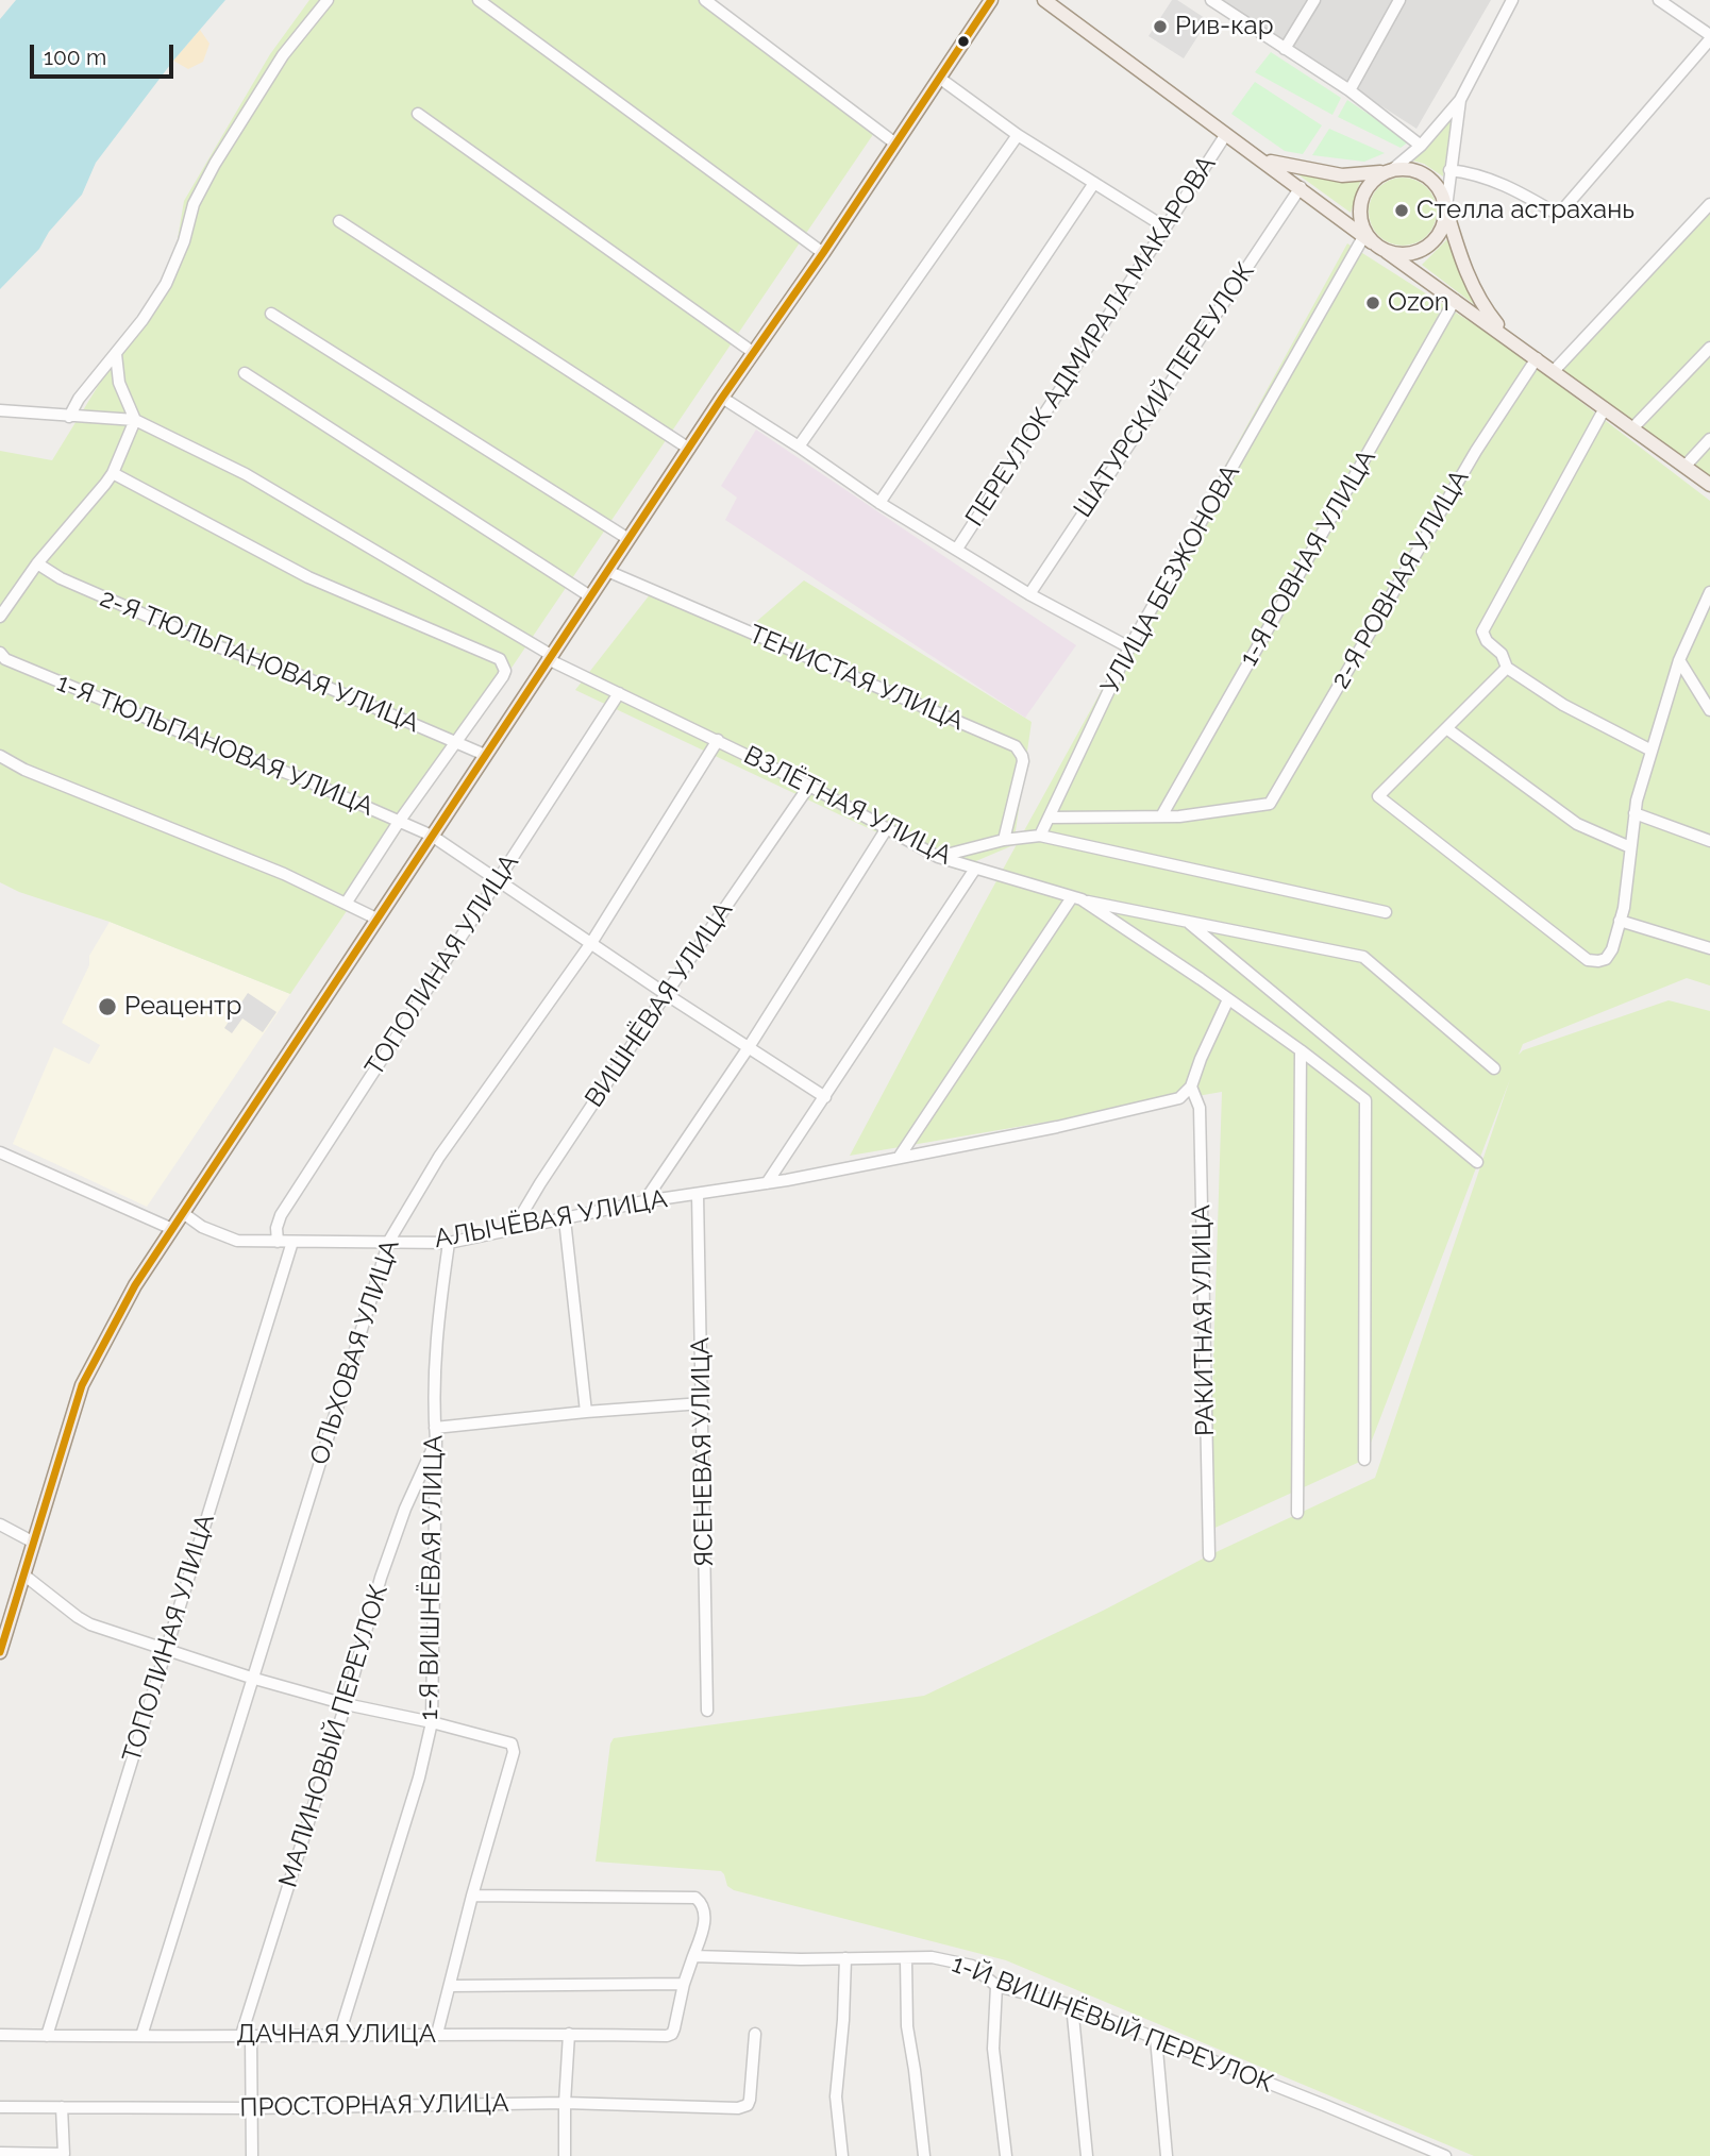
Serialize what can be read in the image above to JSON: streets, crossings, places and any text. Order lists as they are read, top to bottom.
{
  "streets": {
    "street": [
      "ПЕРЕУЛОК АДМИРАЛА МАКАРОВА",
      "ШАТУРСКИЙ ПЕРЕУЛОК",
      "1-Я РОВНАЯ УЛИЦА",
      "УЛИЦА БЕЗЖОНОВА",
      "2-Я РОВНАЯ УЛИЦА",
      "2-Я ТЮЛЬПАНОВАЯ УЛИЦА",
      "ТЕНИСТАЯ УЛИЦА",
      "1-Я ТЮЛЬПАНОВАЯ УЛИЦА",
      "ВЗЛЁТНАЯ УЛИЦА",
      "ТОПОЛИНАЯ УЛИЦА",
      "ВИШНЁВАЯ УЛИЦА",
      "АЛЫЧЁВАЯ УЛИЦА",
      "РАКИТНАЯ УЛИЦА",
      "ОЛЬХОВАЯ УЛИЦА",
      "ЯСЕНЕВАЯ УЛИЦА",
      "1-Я ВИШНЁВАЯ УЛИЦА",
      "МАЛИНОВЫЙ ПЕРЕУЛОК",
      "1-Й ВИШНЁВЫЙ ПЕРЕУЛОК",
      "ДАЧНАЯ УЛИЦА",
      "ПРОСТОРНАЯ УЛИЦА"
    ]
  },
  "crossings": [
    ["1-Я РОВНАЯ УЛИЦА", "2-Я РОВНАЯ УЛИЦА"],
    ["1-Я ТЮЛЬПАНОВАЯ УЛИЦА", "ТОПОЛИНАЯ УЛИЦА"],
    ["1-Я ТЮЛЬПАНОВАЯ УЛИЦА", "ВИШНЁВАЯ УЛИЦА"],
    ["1-Я ТЮЛЬПАНОВАЯ УЛИЦА", "ОЛЬХОВАЯ УЛИЦА"],
    ["ВЗЛЁТНАЯ УЛИЦА", "ТОПОЛИНАЯ УЛИЦА"],
    ["ВЗЛЁТНАЯ УЛИЦА", "ВИШНЁВАЯ УЛИЦА"],
    ["ВЗЛЁТНАЯ УЛИЦА", "ОЛЬХОВАЯ УЛИЦА"],
    ["ТОПОЛИНАЯ УЛИЦА", "АЛЫЧЁВАЯ УЛИЦА"],
    ["ТОПОЛИНАЯ УЛИЦА", "ДАЧНАЯ УЛИЦА"],
    ["ВИШНЁВАЯ УЛИЦА", "АЛЫЧЁВАЯ УЛИЦА"],
    ["АЛЫЧЁВАЯ УЛИЦА", "РАКИТНАЯ УЛИЦА"],
    ["АЛЫЧЁВАЯ УЛИЦА", "ОЛЬХОВАЯ УЛИЦА"],
    ["АЛЫЧЁВАЯ УЛИЦА", "ЯСЕНЕВАЯ УЛИЦА"],
    ["АЛЫЧЁВАЯ УЛИЦА", "1-Я ВИШНЁВАЯ УЛИЦА"],
    ["ОЛЬХОВАЯ УЛИЦА", "ДАЧНАЯ УЛИЦА"],
    ["1-Я ВИШНЁВАЯ УЛИЦА", "МАЛИНОВЫЙ ПЕРЕУЛОК"],
    ["1-Я ВИШНЁВАЯ УЛИЦА", "ДАЧНАЯ УЛИЦА"],
    ["МАЛИНОВЫЙ ПЕРЕУЛОК", "ДАЧНАЯ УЛИЦА"],
    ["МАЛИНОВЫЙ ПЕРЕУЛОК", "ПРОСТОРНАЯ УЛИЦА"]
  ],
  "places": [
    "Рив-кар",
    "Стелла астрахань",
    "Ozon",
    "Реацентр"
  ],
  "scale_bar": "100 m"
}
